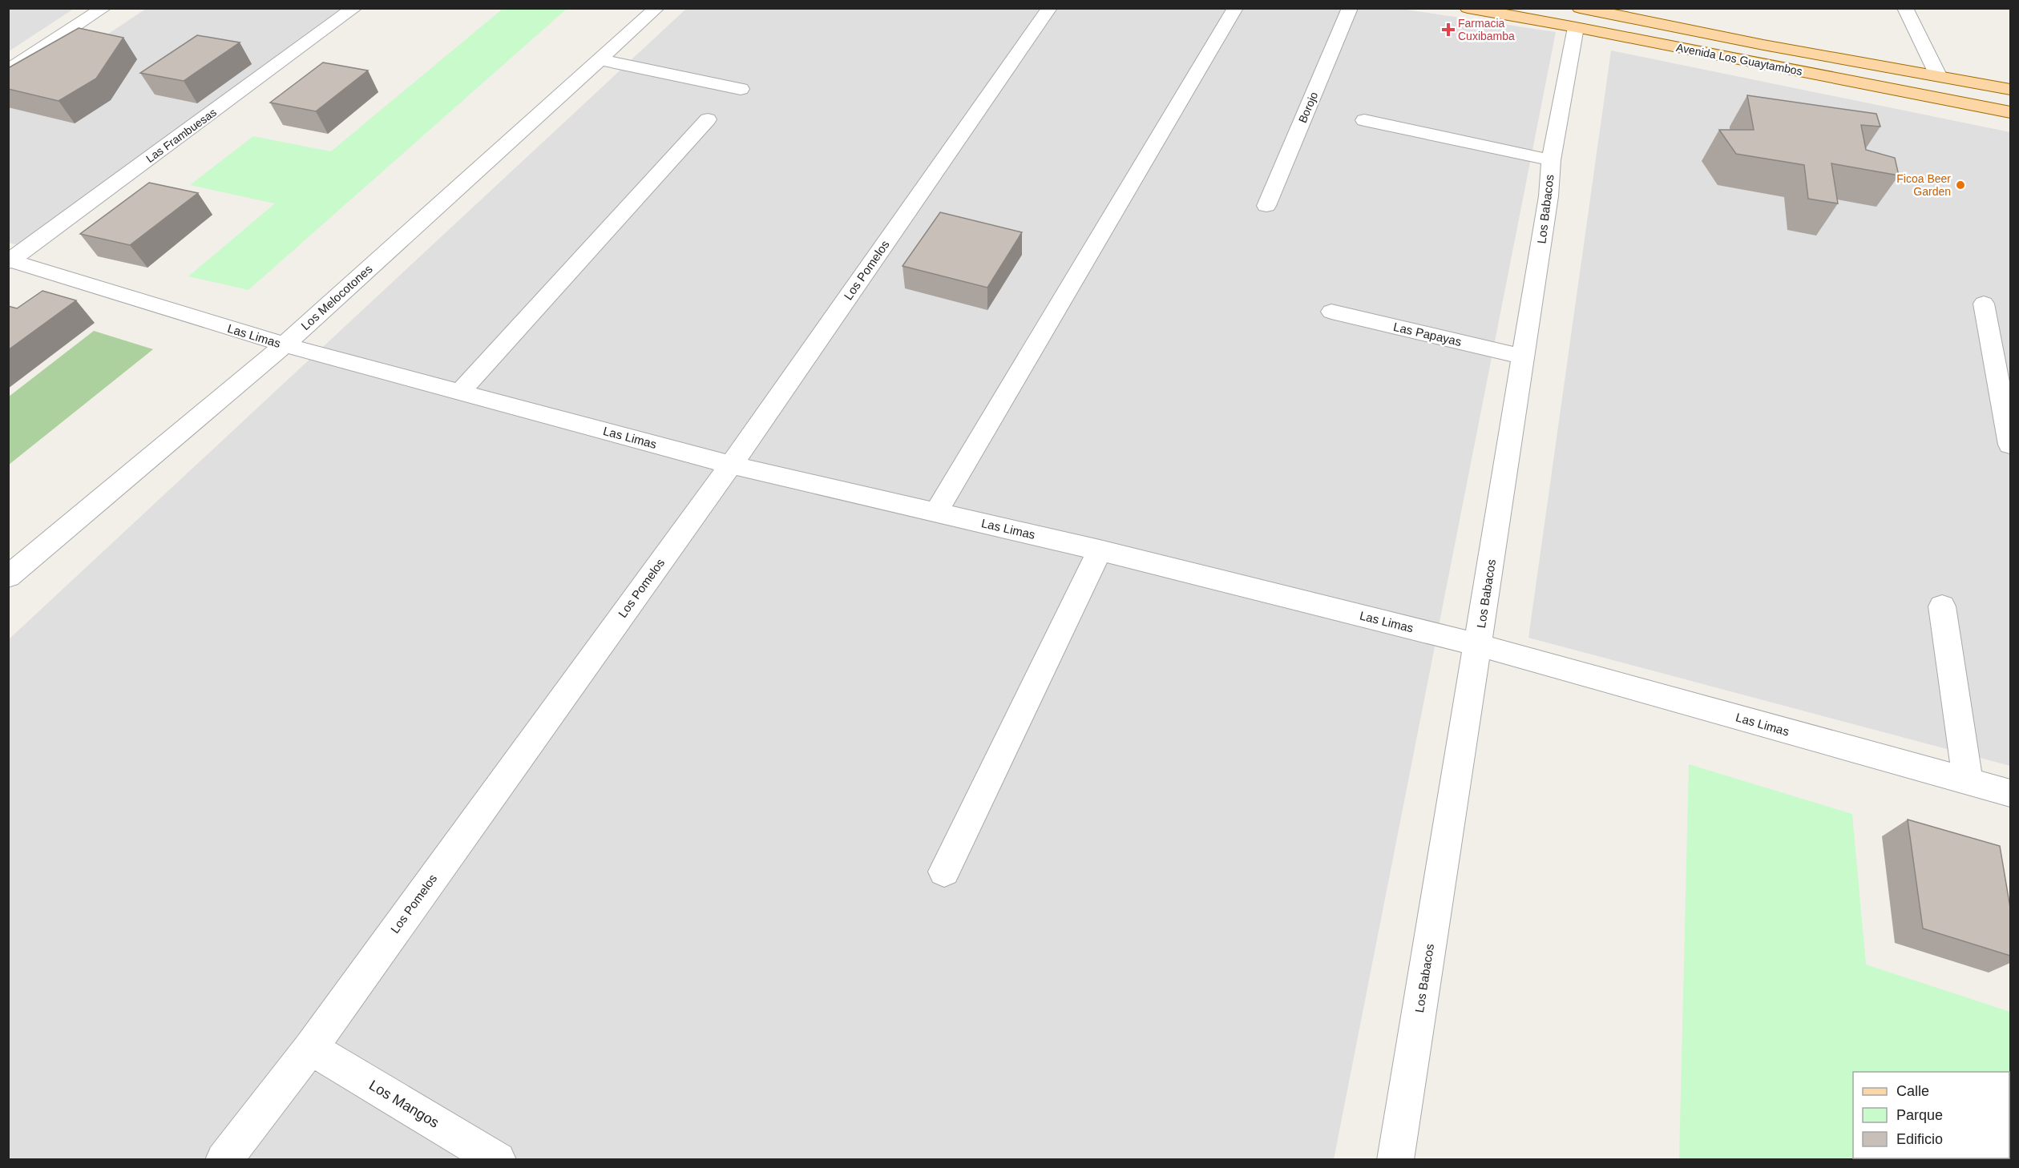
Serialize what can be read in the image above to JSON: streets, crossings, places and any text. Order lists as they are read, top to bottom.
{
  "streets": {
    "main road": ["Avenida Los Guaytambos"],
    "street": [
      "Borojo",
      "Las Frambuesas",
      "Los Babacos",
      "Los Pomelos",
      "Los Melocotones",
      "Las Papayas",
      "Las Limas",
      "Los Mangos"
    ]
  },
  "crossings": [
    ["Avenida Los Guaytambos", "Los Babacos"],
    ["Las Frambuesas", "Las Limas"],
    ["Los Babacos", "Las Papayas"],
    ["Los Babacos", "Las Limas"],
    ["Los Pomelos", "Las Limas"],
    ["Los Pomelos", "Los Mangos"],
    ["Los Melocotones", "Las Limas"]
  ],
  "places": {
    "health": ["Farmacia Cuxibamba"],
    "other": ["Ficoa Beer Garden"]
  },
  "legend": ["Calle", "Parque", "Edificio"]
}
